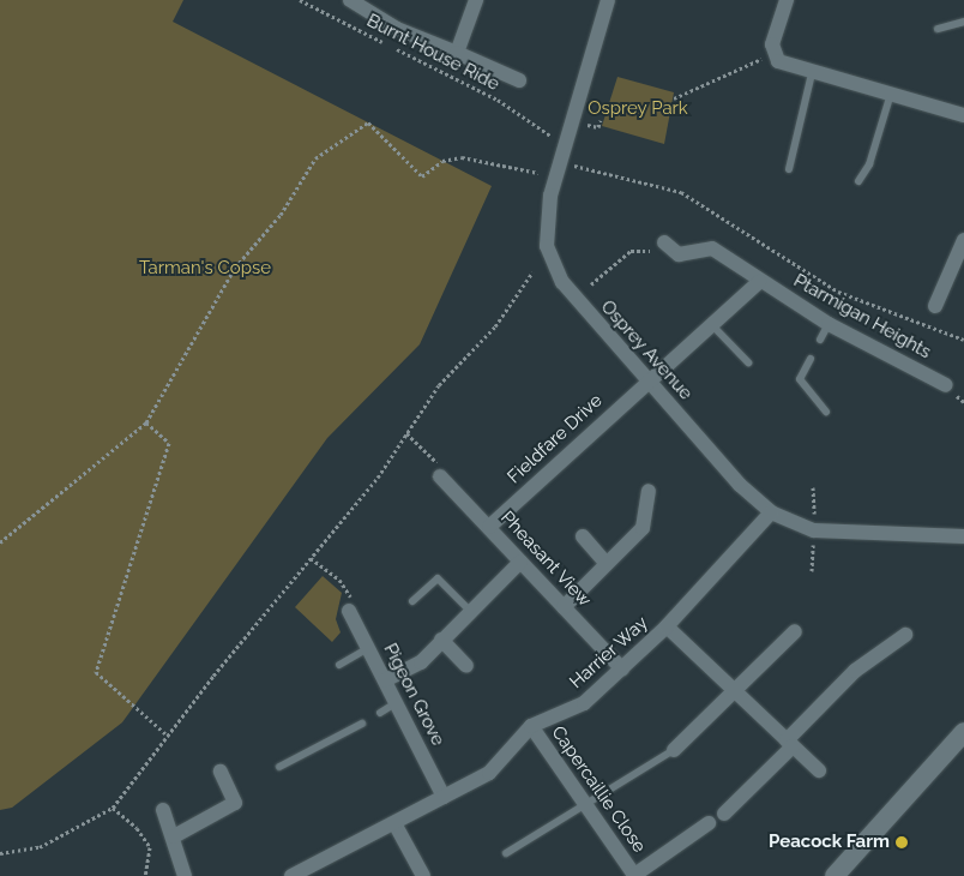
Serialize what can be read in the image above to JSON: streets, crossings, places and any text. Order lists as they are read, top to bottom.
{
  "streets": {
    "street": [
      "Ptarmigan Heights",
      "Osprey Avenue",
      "Fieldfare Drive",
      "Pheasant View",
      "Harrier Way",
      "Pigeon Grove",
      "Capercaillie Close"
    ],
    "path": ["Burnt House Ride"]
  },
  "crossings": [
    ["Osprey Avenue", "Fieldfare Drive"],
    ["Osprey Avenue", "Harrier Way"],
    ["Fieldfare Drive", "Pheasant View"],
    ["Pheasant View", "Harrier Way"],
    ["Harrier Way", "Pigeon Grove"],
    ["Harrier Way", "Capercaillie Close"]
  ],
  "parks": ["Osprey Park", "Tarman's Copse"],
  "places": ["Peacock Farm"]
}
